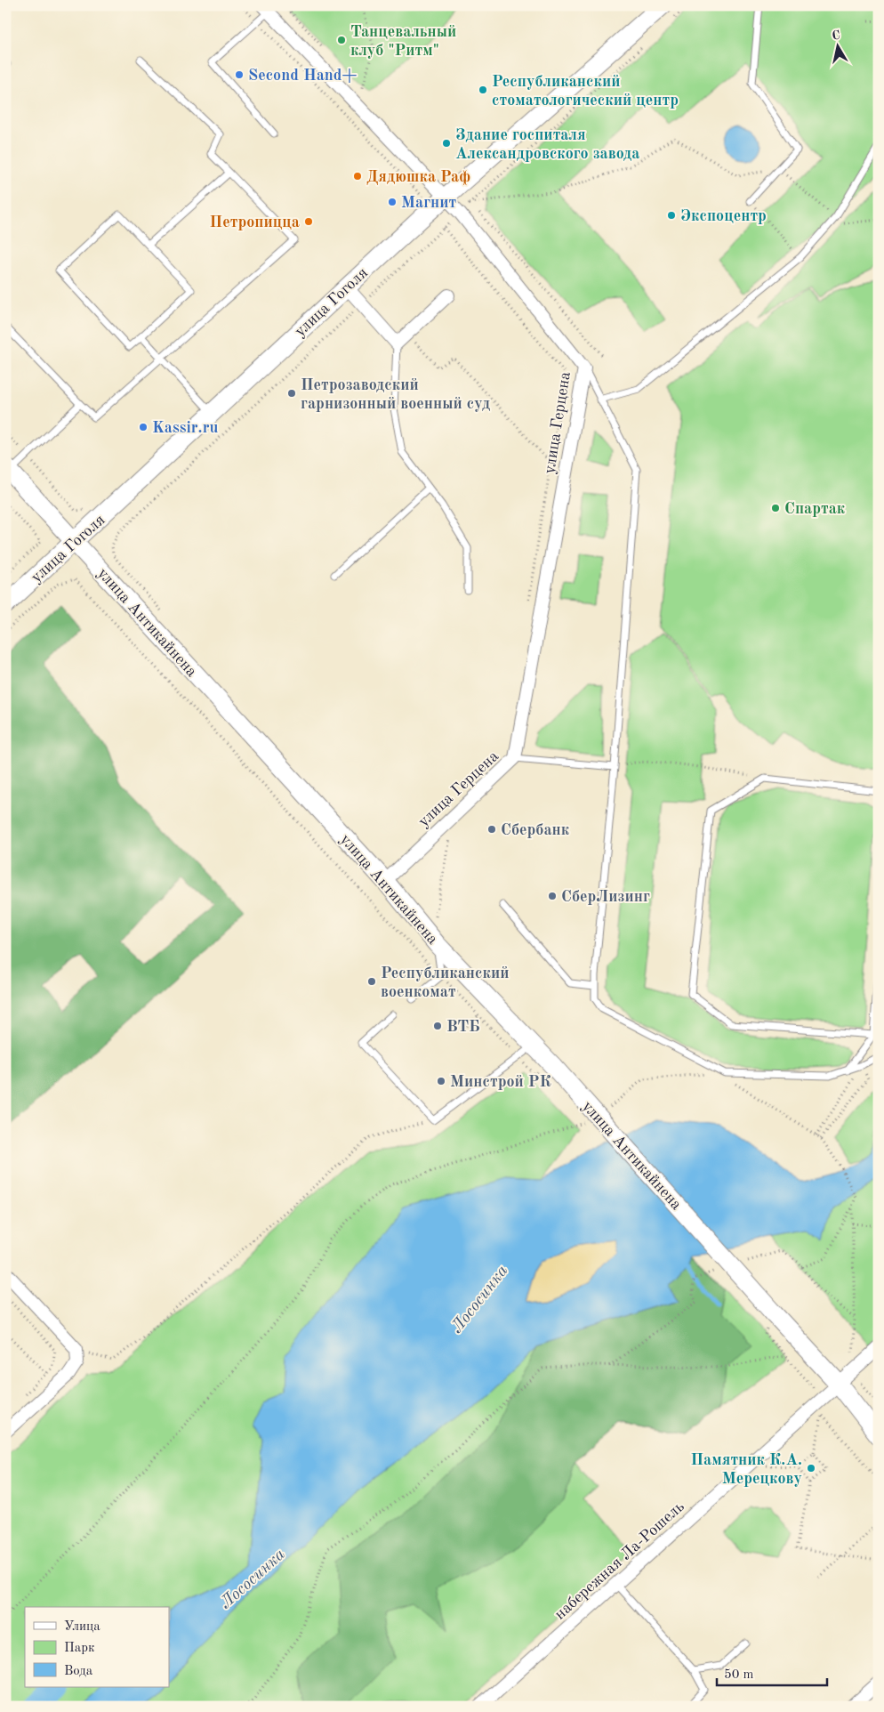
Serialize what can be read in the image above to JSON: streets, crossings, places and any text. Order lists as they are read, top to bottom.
{
  "streets": {
    "main road": ["улица Гоголя", "улица Антикайнена"],
    "street": ["улица Герцена", "набережная Ла-Рошель"]
  },
  "crossings": [
    ["улица Гоголя", "улица Герцена"],
    ["улица Гоголя", "улица Антикайнена"],
    ["улица Герцена", "улица Антикайнена"],
    ["улица Антикайнена", "набережная Ла-Рошель"]
  ],
  "water": ["Лососинка"],
  "places": [
    "Танцевальный клуб \"Ритм\"",
    "Second Hand+",
    "Республиканский стоматологический центр",
    "Здание госпиталя Александровского завода",
    "Дядюшка Раф",
    "Магнит",
    "Экспоцентр",
    "Петропицца",
    "Петрозаводский гарнизонный военный суд",
    "Kassir.ru",
    "Спартак",
    "Сбербанк",
    "СберЛизинг",
    "Республиканский военкомат",
    "ВТБ",
    "Минстрой РК",
    "Памятник К.А. Мерецкову"
  ],
  "legend": ["Улица", "Парк", "Вода"],
  "scale_bar": "50 m",
  "north": "top"
}
